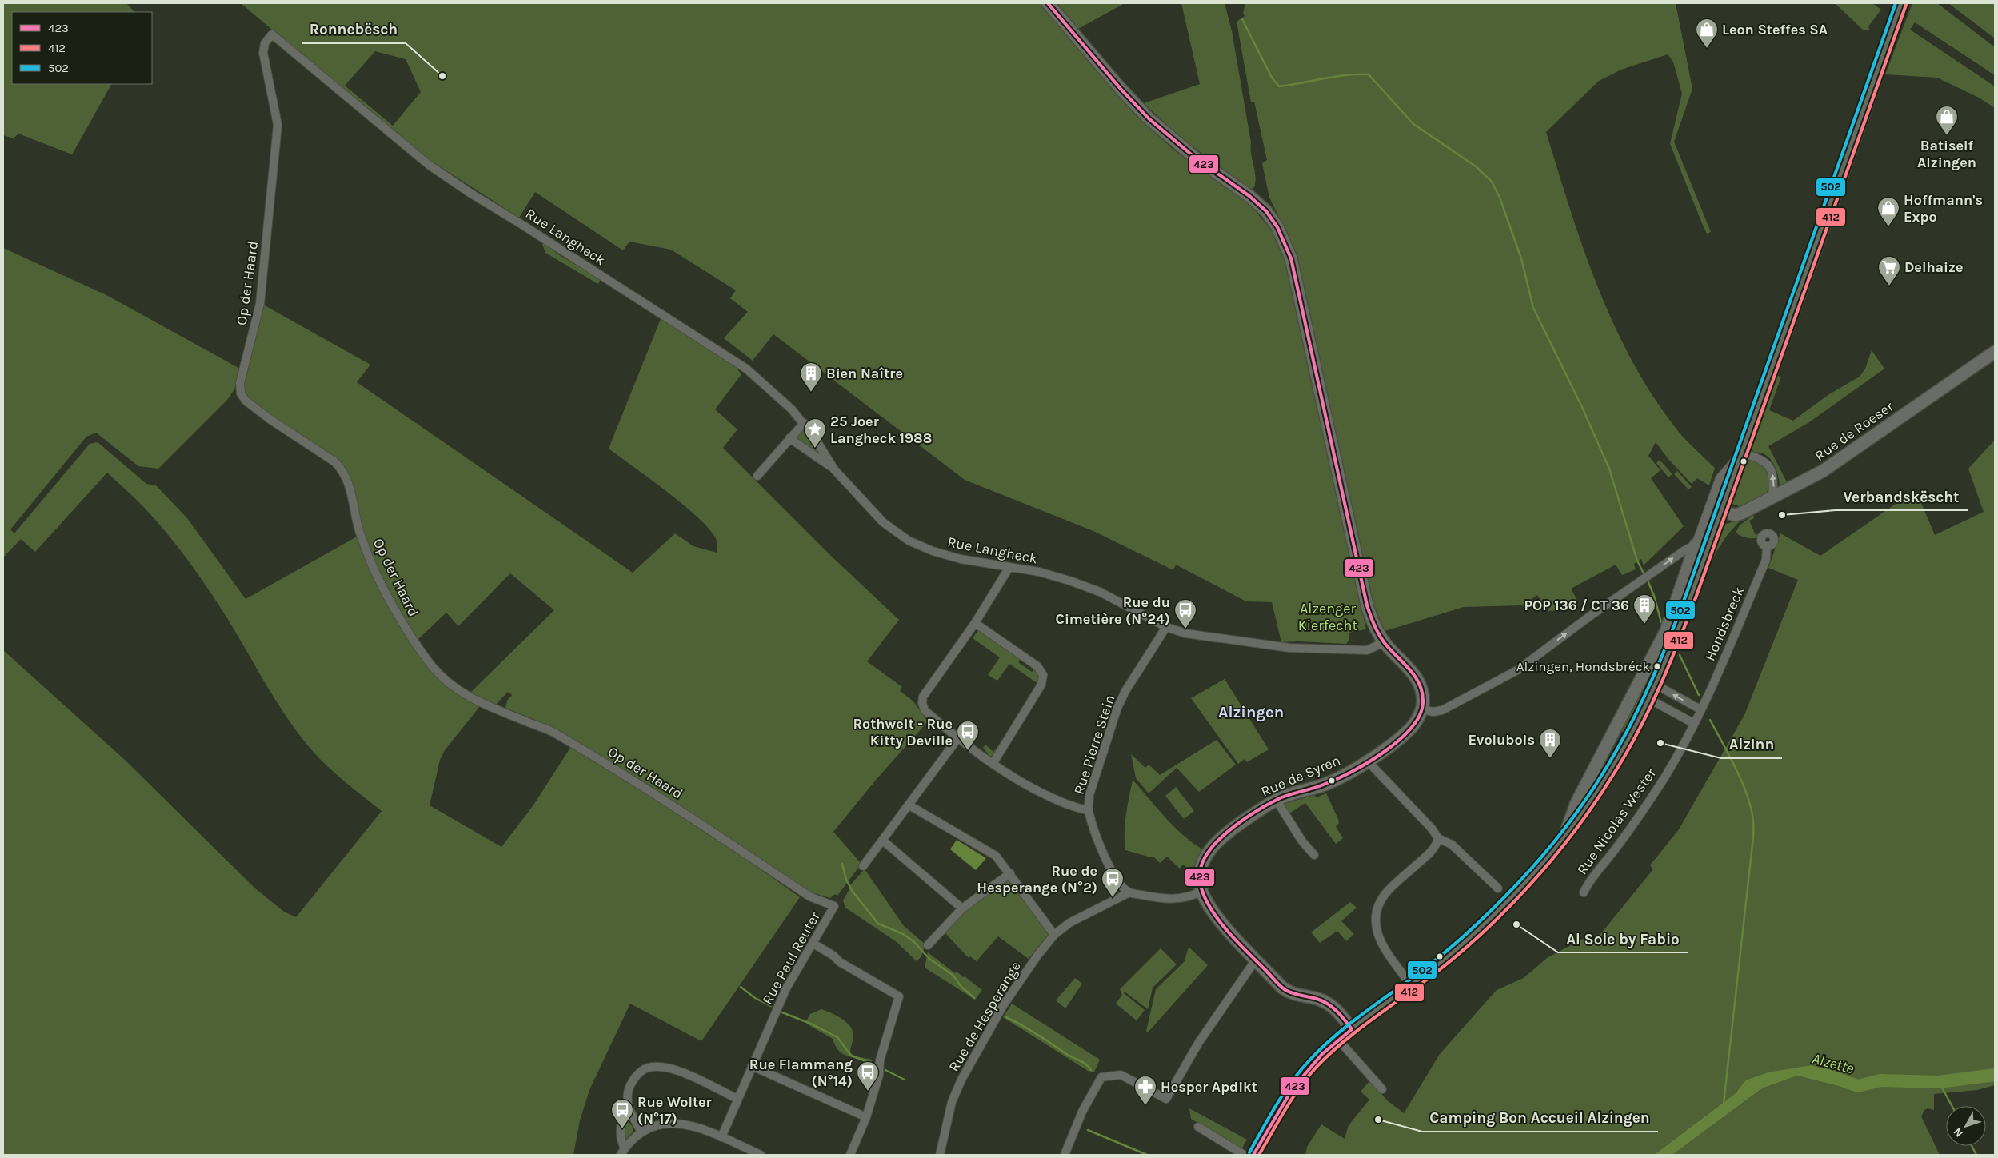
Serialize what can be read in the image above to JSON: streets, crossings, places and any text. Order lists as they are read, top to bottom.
{
  "streets": {
    "main road": ["Rue de Roeser", "Rue de Syren"],
    "street": [
      "Rue Langheck",
      "Op der Haard",
      "Hondsbreck",
      "Rue Pierre Stein",
      "Rue Nicolas Wester",
      "Rue Paul Reuter",
      "Rue de Hesperange"
    ]
  },
  "crossings": [
    ["Rue Langheck", "Op der Haard"],
    ["Rue Langheck", "Rue Pierre Stein"],
    ["Rue Langheck", "Rue de Syren"],
    ["Op der Haard", "Rue Paul Reuter"],
    ["Hondsbreck", "Rue Nicolas Wester"],
    ["Rue Pierre Stein", "Rue de Hesperange"]
  ],
  "districts": ["Alzingen"],
  "water": ["Alzette"],
  "parks": ["Alzenger Kierfecht"],
  "places": {
    "shop": ["Leon Steffes SA", "Batiself Alzingen", "Hoffmann's Expo"],
    "other": [
      "Ronnebësch",
      "Verbandskëscht",
      "Alzingen, Hondsbréck",
      "AlzInn",
      "Al Sole by Fabio",
      "Camping Bon Accueil Alzingen"
    ],
    "supermarket": ["Delhaize"],
    "building": ["Bien Naître", "POP 136 / CT 36", "Evolubois"],
    "place": ["25 Joer Langheck 1988"],
    "bus stop": [
      "Rue du Cimetière (N°24)",
      "Rothweit - Rue Kitty Deville",
      "Rue de Hesperange (N°2)",
      "Rue Flammang (N°14)",
      "Rue Wolter (N°17)"
    ],
    "pharmacy": ["Hesper Apdikt"]
  },
  "lines": ["transit line 423", "transit line 502", "transit line 412"],
  "legend": ["423", "412", "502"],
  "north": "bottom left"
}
